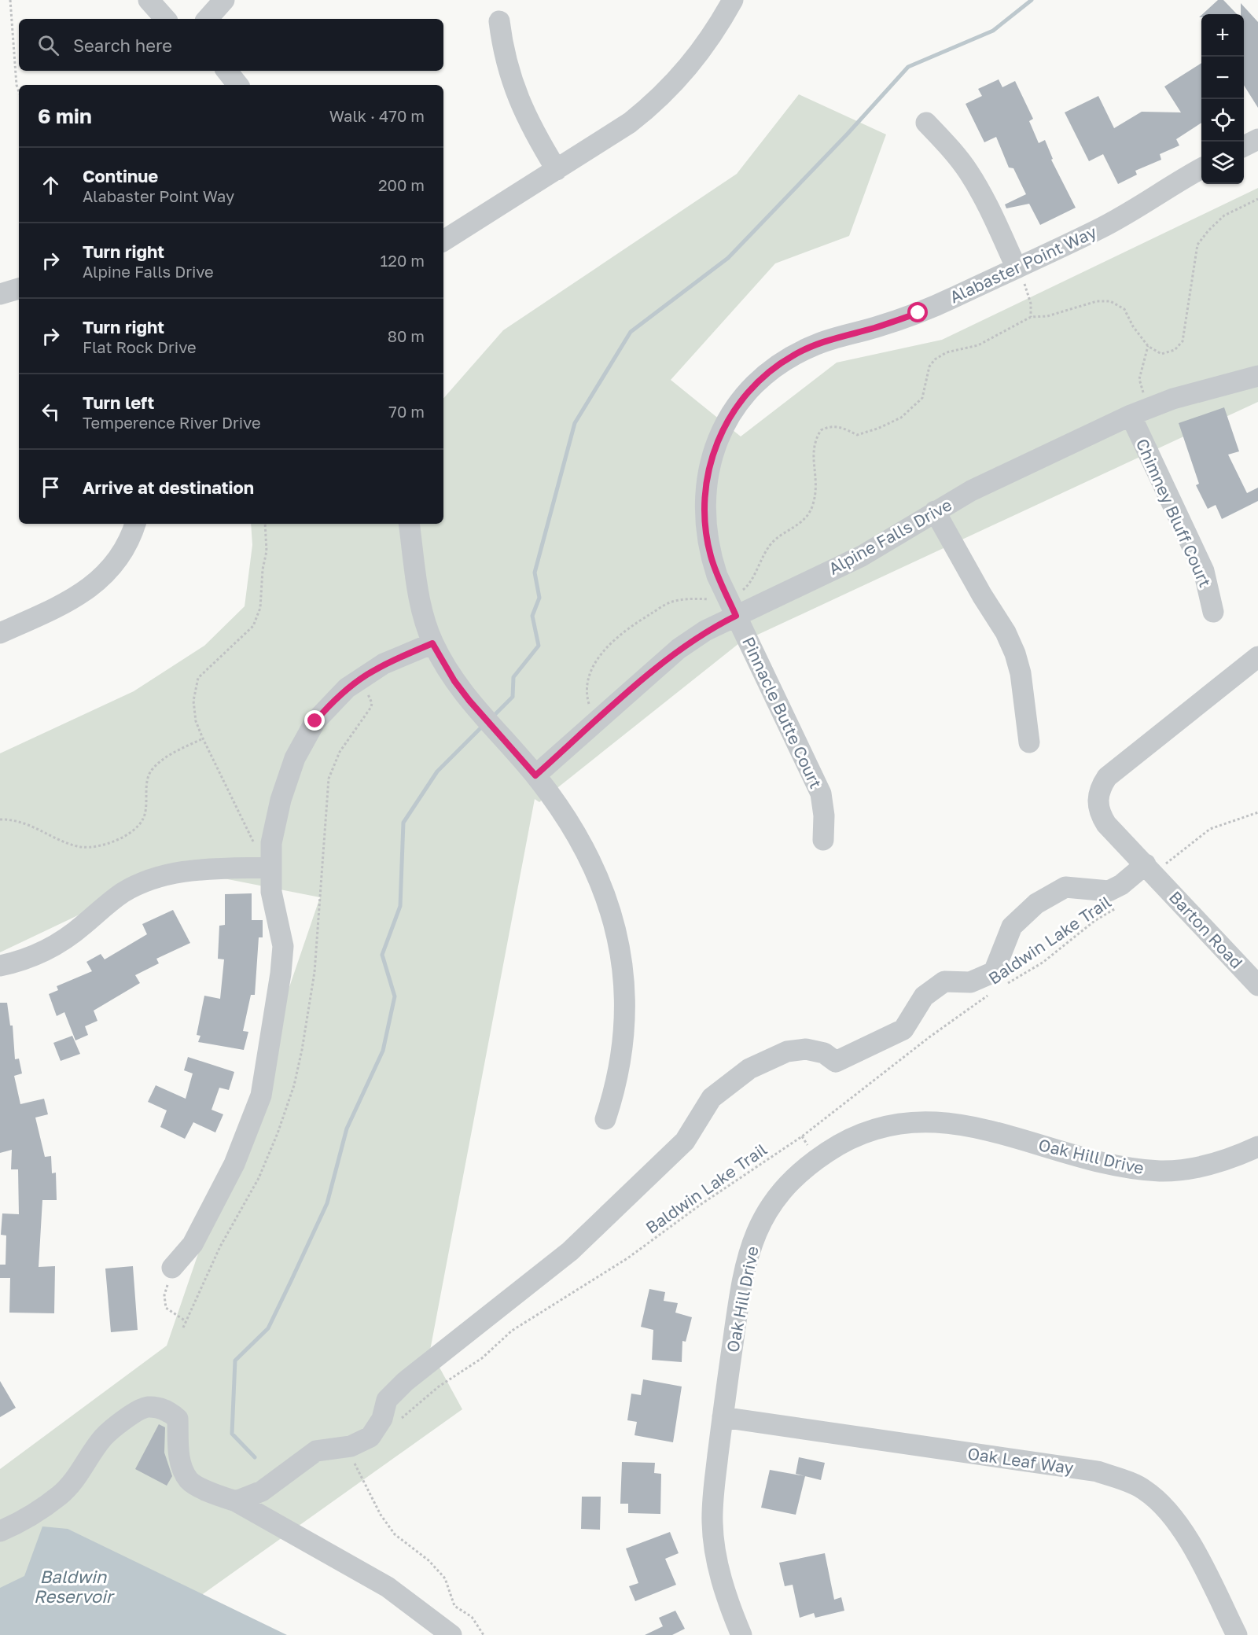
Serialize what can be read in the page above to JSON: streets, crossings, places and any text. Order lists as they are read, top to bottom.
{
  "streets": {
    "street": [
      "Alabaster Point Way",
      "Chimney Bluff Court",
      "Alpine Falls Drive",
      "Pinnacle Butte Court",
      "Barton Road",
      "Oak Hill Drive",
      "Oak Leaf Way"
    ],
    "path": ["Baldwin Lake Trail"]
  },
  "crossings": [
    ["Alabaster Point Way", "Alpine Falls Drive"],
    ["Alabaster Point Way", "Pinnacle Butte Court"],
    ["Chimney Bluff Court", "Alpine Falls Drive"],
    ["Alpine Falls Drive", "Pinnacle Butte Court"],
    ["Oak Hill Drive", "Oak Leaf Way"]
  ],
  "water": ["Baldwin Reservoir"],
  "page": {
    "map_buttons": ["+", "−"],
    "search": "Search here",
    "heading": ["6 min", "Walk · 470 m"],
    "list": [
      ["Continue", "Alabaster Point Way", "200 m"],
      ["Turn right", "Alpine Falls Drive", "120 m"],
      ["Turn right", "Flat Rock Drive", "80 m"],
      ["Turn left", "Temperence River Drive", "70 m"],
      "Arrive at destination"
    ]
  }
}
